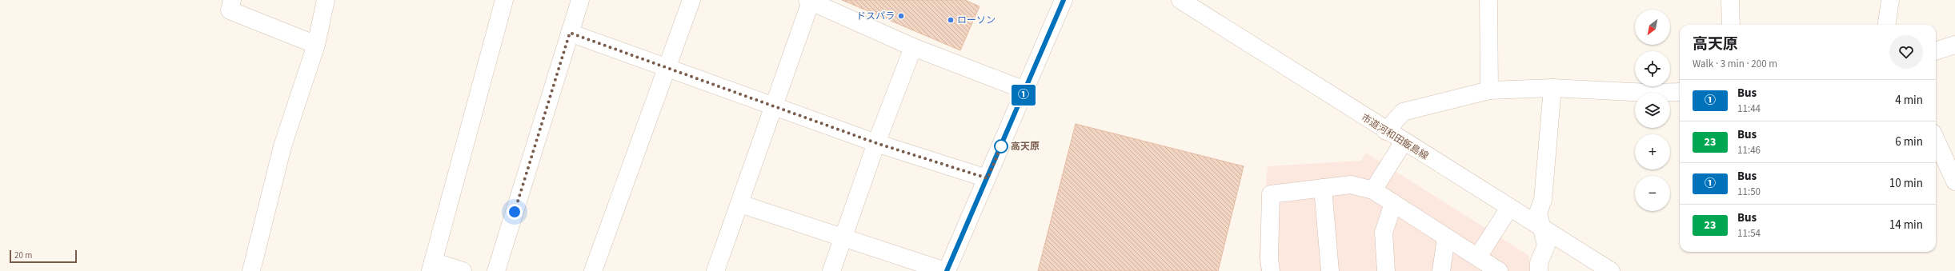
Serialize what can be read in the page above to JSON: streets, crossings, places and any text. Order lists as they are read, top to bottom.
{
  "streets": {
    "street": ["市道河和田飯島線"]
  },
  "places": ["ドスパラ", "ローソン", "高天原"],
  "lines": ["bus line ①"],
  "scale_bar": "20 m",
  "north": "bottom left",
  "page": {
    "on_map": "①",
    "map_buttons": ["+", "−"],
    "heading": ["高天原", "Walk · 3 min · 200 m"],
    "list": [
      {
        "mark": "①",
        "name": "Bus",
        "note": "11:44",
        "value": "4 min"
      },
      {
        "mark": "23",
        "name": "Bus",
        "note": "11:46",
        "value": "6 min"
      },
      {
        "mark": "①",
        "name": "Bus",
        "note": "11:50",
        "value": "10 min"
      },
      {
        "mark": "23",
        "name": "Bus",
        "note": "11:54",
        "value": "14 min"
      }
    ],
    "scale": "20 m"
  }
}
